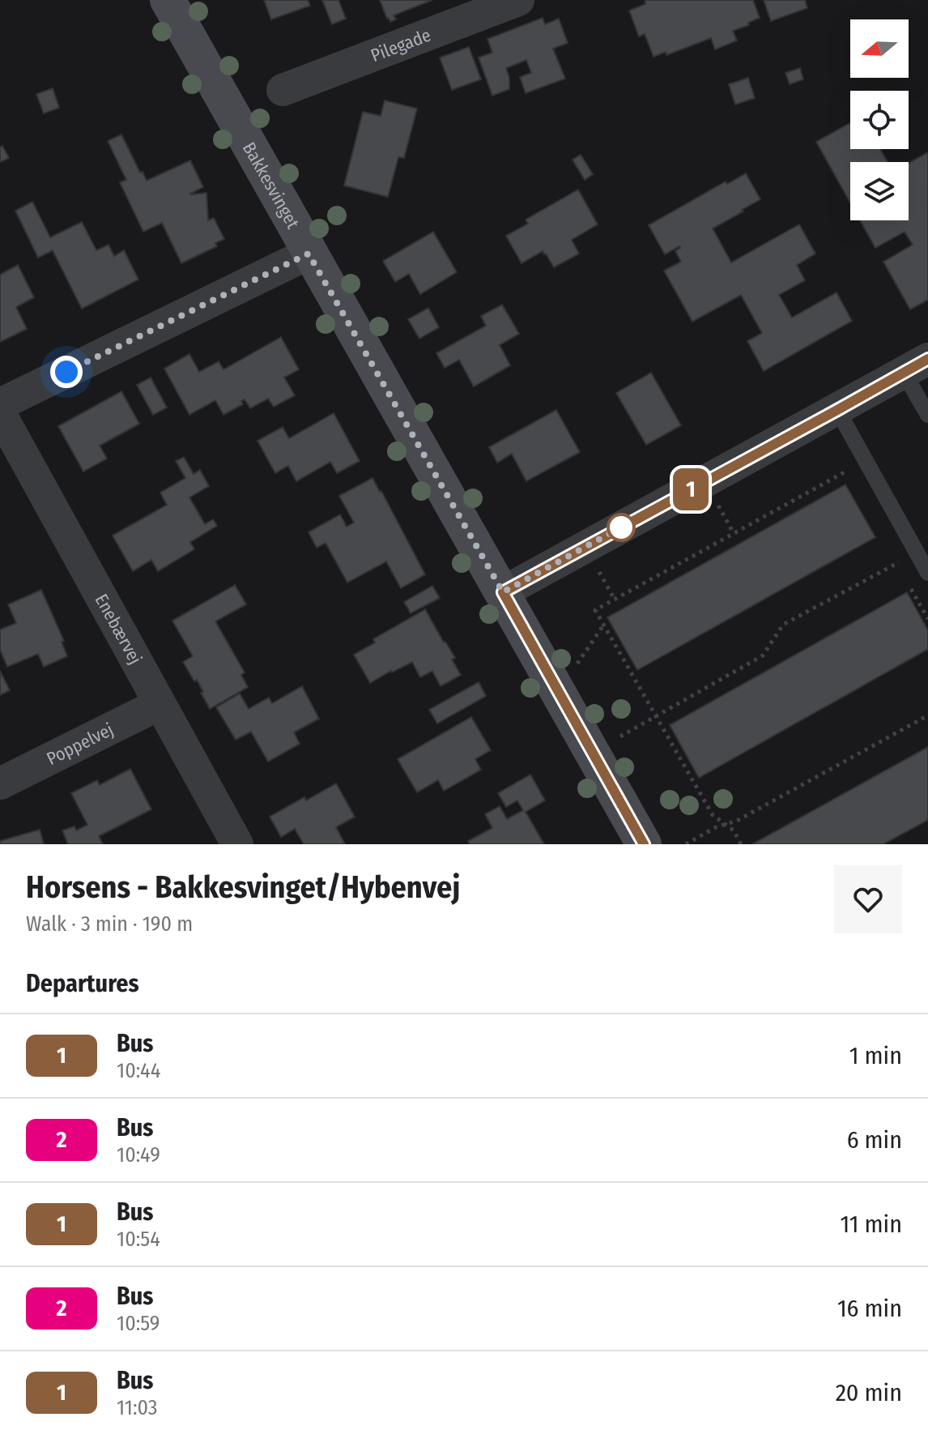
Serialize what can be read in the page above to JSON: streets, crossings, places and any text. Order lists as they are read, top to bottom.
{
  "streets": {
    "street": [
      "Pilegade",
      "Bakkesvinget",
      "Enebærvej",
      "Poppelvej"
    ]
  },
  "crossings": [
    ["Enebærvej", "Poppelvej"]
  ],
  "lines": ["bus line 1"],
  "north": "left",
  "page": {
    "on_map": "1",
    "heading": [
      ["Horsens - Bakkesvinget/Hybenvej", "Walk · 3 min · 190 m"],
      "Departures"
    ],
    "list": [
      {
        "mark": "1",
        "name": "Bus",
        "note": "10:44",
        "value": "1 min"
      },
      {
        "mark": "2",
        "name": "Bus",
        "note": "10:49",
        "value": "6 min"
      },
      {
        "mark": "1",
        "name": "Bus",
        "note": "10:54",
        "value": "11 min"
      },
      {
        "mark": "2",
        "name": "Bus",
        "note": "10:59",
        "value": "16 min"
      },
      {
        "mark": "1",
        "name": "Bus",
        "note": "11:03",
        "value": "20 min"
      }
    ]
  }
}
